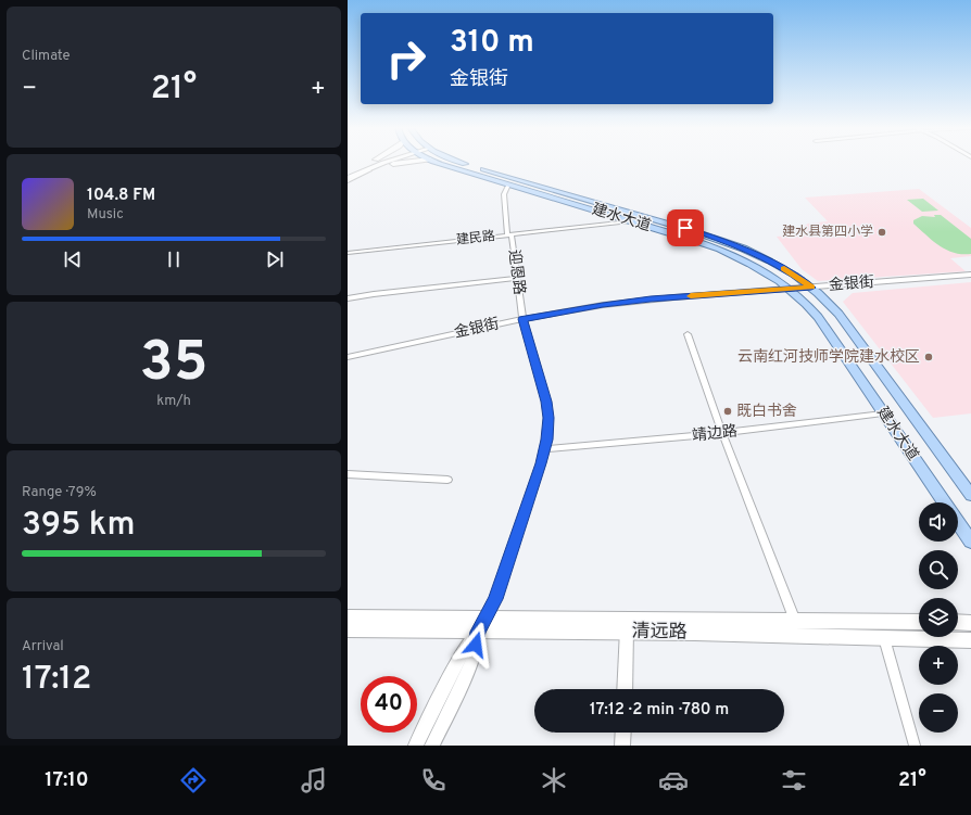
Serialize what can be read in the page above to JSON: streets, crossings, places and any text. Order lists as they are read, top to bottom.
{
  "streets": {
    "main road": ["建水大道", "清远路"],
    "street": [
      "建民路",
      "迎恩路",
      "金银街",
      "靖边路"
    ]
  },
  "crossings": [
    ["建水大道", "建民路"],
    ["建水大道", "迎恩路"],
    ["建水大道", "金银街"],
    ["建水大道", "靖边路"],
    ["建民路", "迎恩路"],
    ["迎恩路", "金银街"],
    ["迎恩路", "靖边路"],
    ["迎恩路", "清远路"]
  ],
  "places": ["建水县第四小学", "云南红河技师学院建水校区", "既白书舍"],
  "page": {
    "tile": [
      "Climate",
      ["35", "km/h"],
      ["Range · 79%", "395 km"],
      ["Arrival", "17:12"]
    ],
    "turn": ["310 m", "金银街"],
    "heat": ["−", "21°", "+"],
    "song": ["104.8 FM", "Music"],
    "map_buttons": ["+", "−"],
    "limit": "40",
    "trip": "17:12 · 2 min · 780 m",
    "tabs": ["17:10", "21°"]
  }
}
